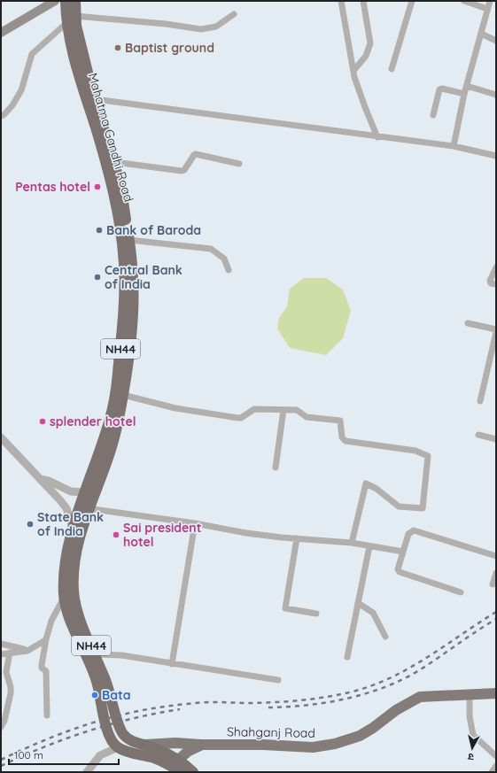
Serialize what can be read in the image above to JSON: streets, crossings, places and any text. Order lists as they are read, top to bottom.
{
  "streets": {
    "highway": ["Mahatma Gandhi Road", "NH44"],
    "main road": ["Shahganj Road"]
  },
  "crossings": [
    ["Mahatma Gandhi Road", "Shahganj Road"]
  ],
  "places": [
    "Baptist ground",
    "Pentas hotel",
    "Bank of Baroda",
    "Central Bank of India",
    "splender hotel",
    "State Bank of India",
    "Sai president hotel",
    "Bata"
  ],
  "scale_bar": "100 m",
  "north": "bottom"
}
